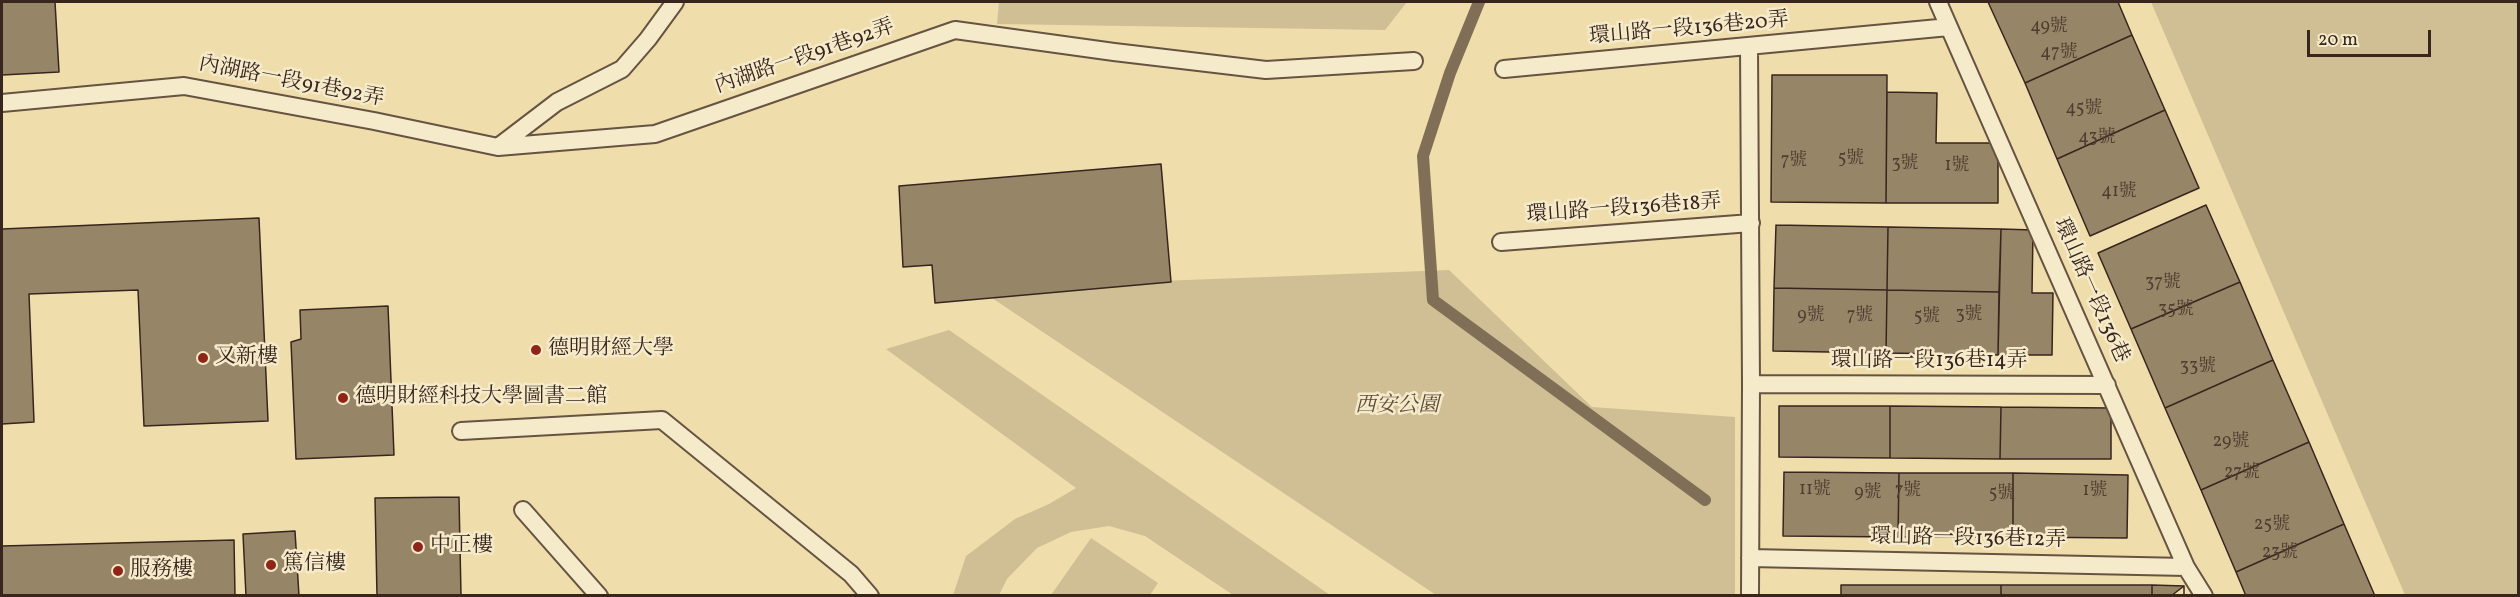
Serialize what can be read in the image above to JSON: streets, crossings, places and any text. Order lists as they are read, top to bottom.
{
  "streets": {
    "lane": [
      "環山路一段136巷20弄",
      "內湖路一段91巷92弄",
      "環山路一段136巷18弄",
      "環山路一段136巷",
      "環山路一段136巷14弄",
      "環山路一段136巷12弄"
    ]
  },
  "crossings": [
    ["環山路一段136巷20弄", "環山路一段136巷"],
    ["環山路一段136巷", "環山路一段136巷14弄"],
    ["環山路一段136巷", "環山路一段136巷12弄"]
  ],
  "parks": ["西安公園"],
  "places": [
    "德明財經大學",
    "又新樓",
    "德明財經科技大學圖書二館",
    "中正樓",
    "篤信樓",
    "服務樓"
  ],
  "house_numbers": [
    "49號",
    "47號",
    "45號",
    "43號",
    "5號",
    "7號",
    "3號",
    "1號",
    "41號",
    "37號",
    "35號",
    "3號",
    "9號",
    "7號",
    "5號",
    "33號",
    "29號",
    "27號",
    "11號",
    "7號",
    "1號",
    "9號",
    "5號",
    "25號",
    "23號"
  ],
  "scale_bar": "20 m"
}
